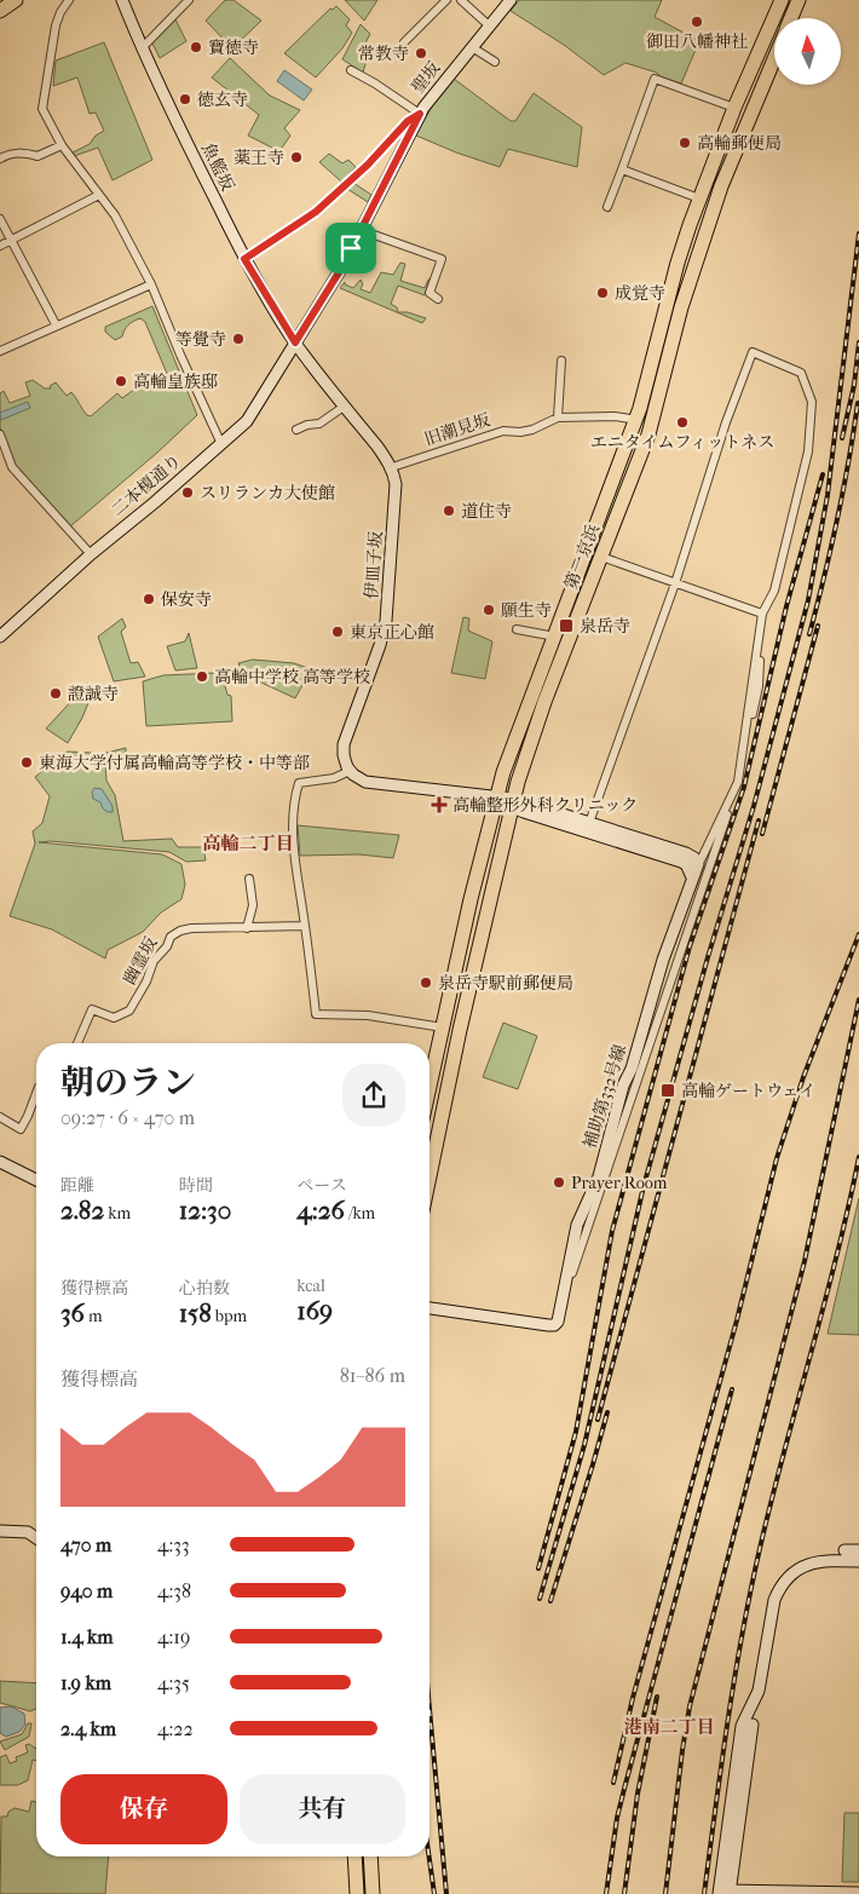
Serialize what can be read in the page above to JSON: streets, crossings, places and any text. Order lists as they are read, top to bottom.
{
  "streets": {
    "highway": ["第一京浜"],
    "street": [
      "聖坂",
      "魚籃坂",
      "旧潮見坂",
      "二本榎通り",
      "伊皿子坂",
      "幽霊坂",
      "補助第332号線"
    ]
  },
  "crossings": [
    ["聖坂", "魚籃坂"],
    ["聖坂", "二本榎通り"],
    ["魚籃坂", "二本榎通り"],
    ["旧潮見坂", "伊皿子坂"],
    ["第一京浜", "補助第332号線"]
  ],
  "districts": ["高輪二丁目", "港南二丁目"],
  "places": {
    "other": [
      "御田八幡神社",
      "寶徳寺",
      "常教寺",
      "徳玄寺",
      "高輪郵便局",
      "薬王寺",
      "成覚寺",
      "等覺寺",
      "高輪皇族邸",
      "エニタイムフィットネス",
      "スリランカ大使館",
      "道住寺",
      "保安寺",
      "願生寺",
      "東京正心館",
      "高輪中学校 高等学校",
      "證誠寺",
      "東海大学付属高輪高等学校・中等部",
      "泉岳寺駅前郵便局",
      "Prayer Room"
    ],
    "transit": ["泉岳寺", "高輪ゲートウェイ"],
    "health": ["高輪整形外科クリニック"]
  },
  "north": "top",
  "page": {
    "heading": ["朝のラン", "09:27 · 6 × 470 m"],
    "stats": [
      ["距離", "2.82 km"],
      ["時間", "12:30"],
      ["ペース", "4:26 /km"],
      ["獲得標高", "36 m"],
      ["心拍数", "158 bpm"],
      ["kcal", "169"]
    ],
    "chart": ["獲得標高", "81–86 m"],
    "list": [
      {
        "name": "470 m",
        "note": "4:33"
      },
      {
        "name": "940 m",
        "note": "4:38"
      },
      {
        "name": "1.4 km",
        "note": "4:19"
      },
      {
        "name": "1.9 km",
        "note": "4:35"
      },
      {
        "name": "2.4 km",
        "note": "4:22"
      }
    ],
    "buttons": ["保存", "共有"]
  }
}
